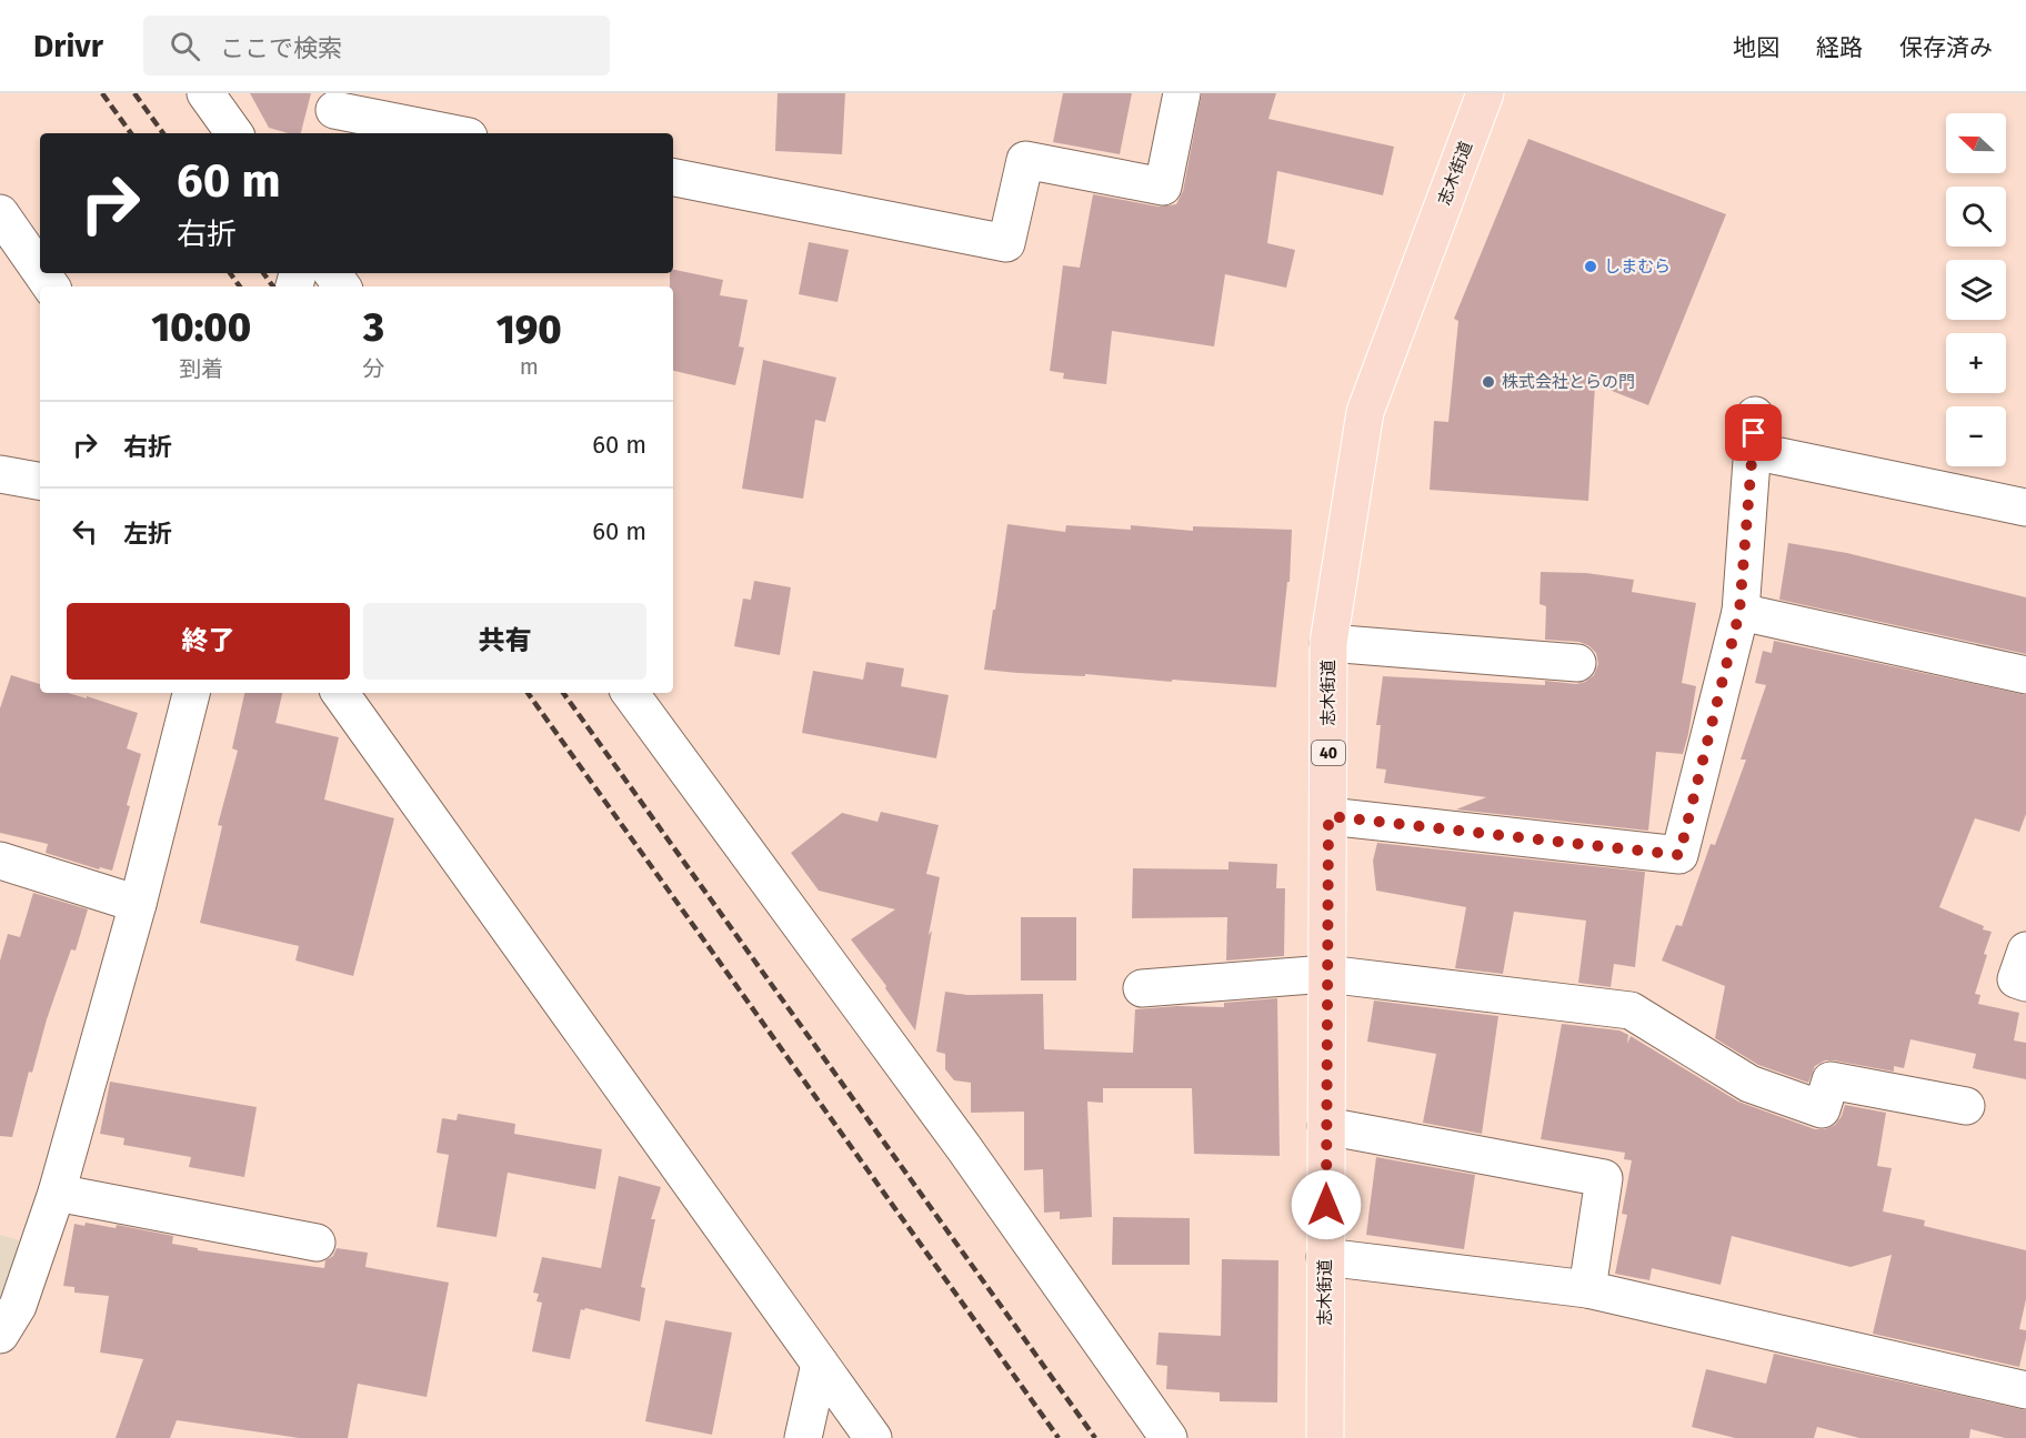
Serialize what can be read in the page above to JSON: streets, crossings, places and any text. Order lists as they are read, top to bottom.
{
  "streets": {
    "main road": ["志木街道", "40"]
  },
  "places": ["しまむら", "株式会社とらの門"],
  "north": "left",
  "page": {
    "header": "Drivr",
    "search": "ここで検索",
    "nav": ["地図", "経路", "保存済み"],
    "map_buttons": ["+", "−"],
    "turn": ["60 m", "右折"],
    "eta": [
      "10:00",
      "到着",
      "3",
      "分",
      "190",
      "m"
    ],
    "list": [
      {
        "name": "右折",
        "value": "60 m"
      },
      {
        "name": "左折",
        "value": "60 m"
      }
    ],
    "buttons": ["終了", "共有"]
  }
}
